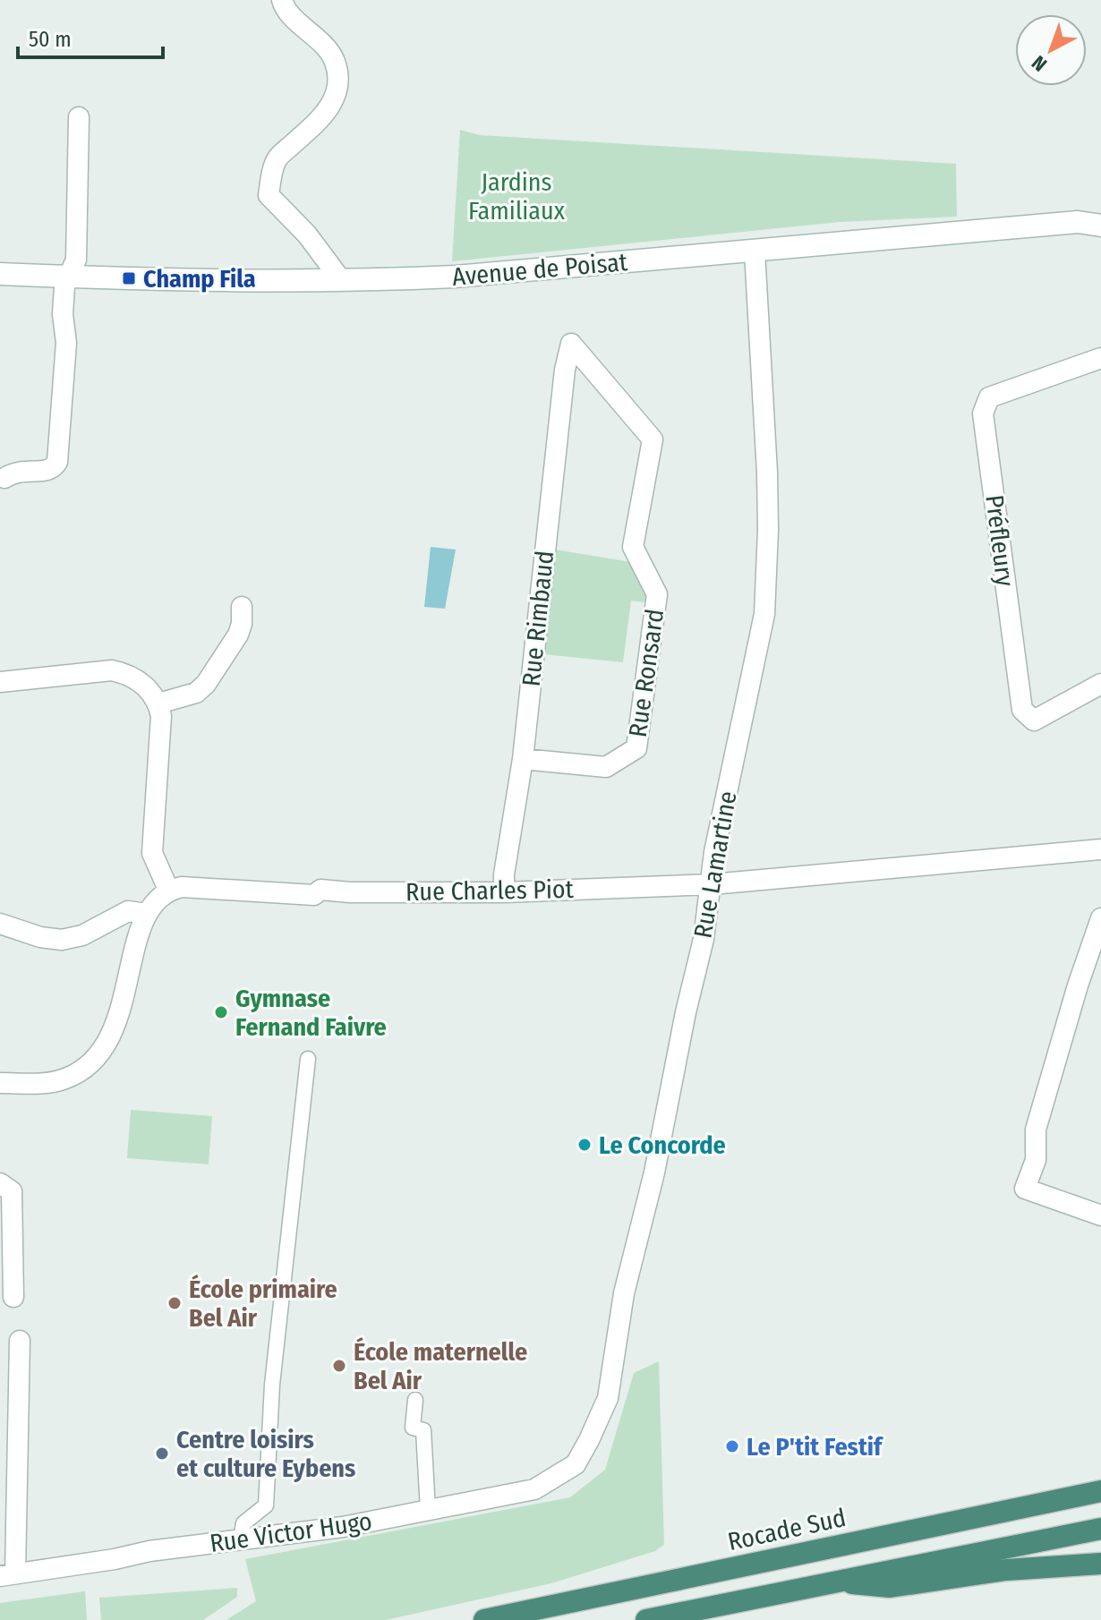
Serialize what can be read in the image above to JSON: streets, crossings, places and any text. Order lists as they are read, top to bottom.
{
  "streets": {
    "highway": ["Rocade Sud"],
    "main road": ["Avenue de Poisat"],
    "street": [
      "Préfleury",
      "Rue Rimbaud",
      "Rue Ronsard",
      "Rue Lamartine",
      "Rue Charles Piot",
      "Rue Victor Hugo"
    ]
  },
  "crossings": [
    ["Avenue de Poisat", "Rue Lamartine"],
    ["Rue Rimbaud", "Rue Ronsard"],
    ["Rue Rimbaud", "Rue Charles Piot"],
    ["Rue Lamartine", "Rue Charles Piot"],
    ["Rue Lamartine", "Rue Victor Hugo"]
  ],
  "parks": ["Jardins Familiaux"],
  "places": {
    "transit": ["Champ Fila"],
    "other": [
      "Gymnase Fernand Faivre",
      "Le Concorde",
      "École primaire Bel Air",
      "École maternelle Bel Air",
      "Le P'tit Festif",
      "Centre loisirs et culture Eybens"
    ]
  },
  "scale_bar": "50 m",
  "north": "bottom left"
}
